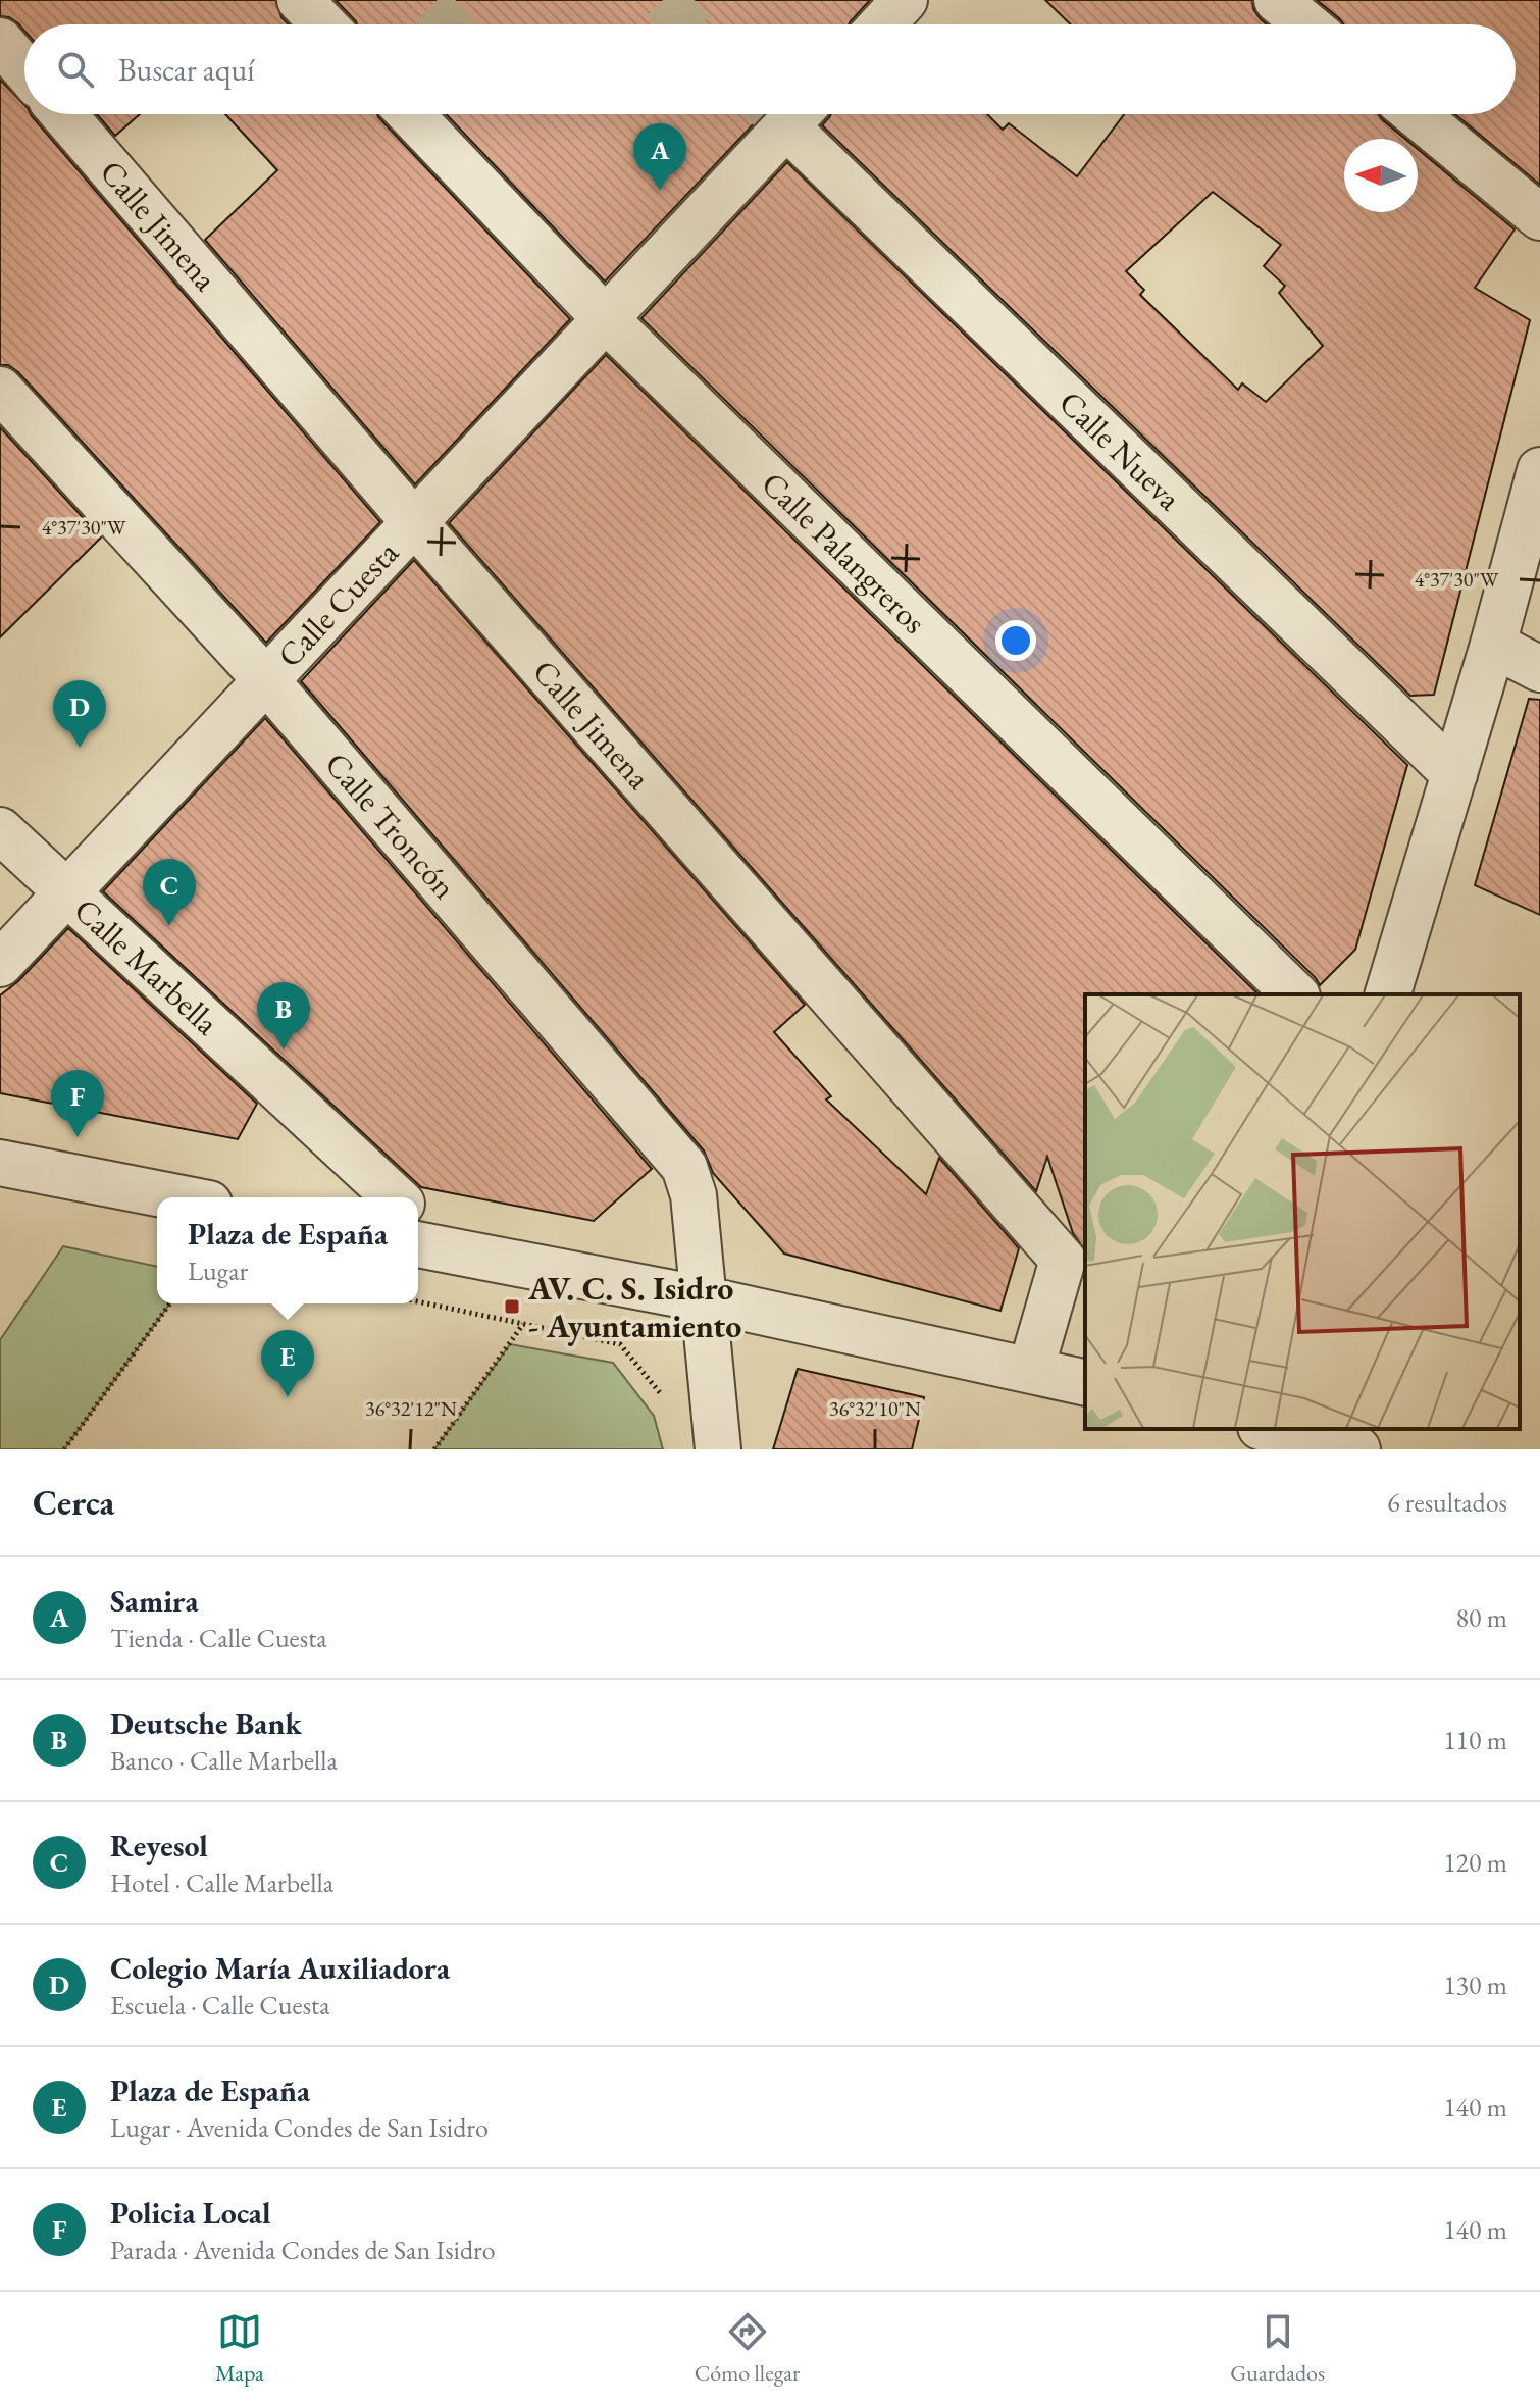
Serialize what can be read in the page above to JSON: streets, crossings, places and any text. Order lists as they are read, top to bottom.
{
  "streets": {
    "street": [
      "Calle Jimena",
      "Calle Nueva",
      "Calle Palangreros",
      "Calle Cuesta",
      "Calle Troncón",
      "Calle Marbella"
    ]
  },
  "crossings": [
    ["Calle Jimena", "Calle Cuesta"],
    ["Calle Palangreros", "Calle Cuesta"],
    ["Calle Cuesta", "Calle Troncón"],
    ["Calle Cuesta", "Calle Marbella"]
  ],
  "places": {
    "transit": ["AV. C. S. Isidro - Ayuntamiento"]
  },
  "north": "left",
  "page": {
    "search": "Buscar aquí",
    "pins": [
      "A",
      "D",
      "C",
      "B",
      "F",
      "E"
    ],
    "popup": ["Plaza de España", "Lugar"],
    "heading": ["Cerca", "6 resultados"],
    "list": [
      {
        "mark": "A",
        "name": "Samira",
        "note": "Tienda · Calle Cuesta",
        "value": "80 m"
      },
      {
        "mark": "B",
        "name": "Deutsche Bank",
        "note": "Banco · Calle Marbella",
        "value": "110 m"
      },
      {
        "mark": "C",
        "name": "Reyesol",
        "note": "Hotel · Calle Marbella",
        "value": "120 m"
      },
      {
        "mark": "D",
        "name": "Colegio María Auxiliadora",
        "note": "Escuela · Calle Cuesta",
        "value": "130 m"
      },
      {
        "mark": "E",
        "name": "Plaza de España",
        "note": "Lugar · Avenida Condes de San Isidro",
        "value": "140 m"
      },
      {
        "mark": "F",
        "name": "Policia Local",
        "note": "Parada · Avenida Condes de San Isidro",
        "value": "140 m"
      }
    ],
    "nav": ["Mapa", "Cómo llegar", "Guardados"]
  },
  "coordinates": ["4°37'30\"W", "36°32'12\"N", "36°32'10\"N"]
}
